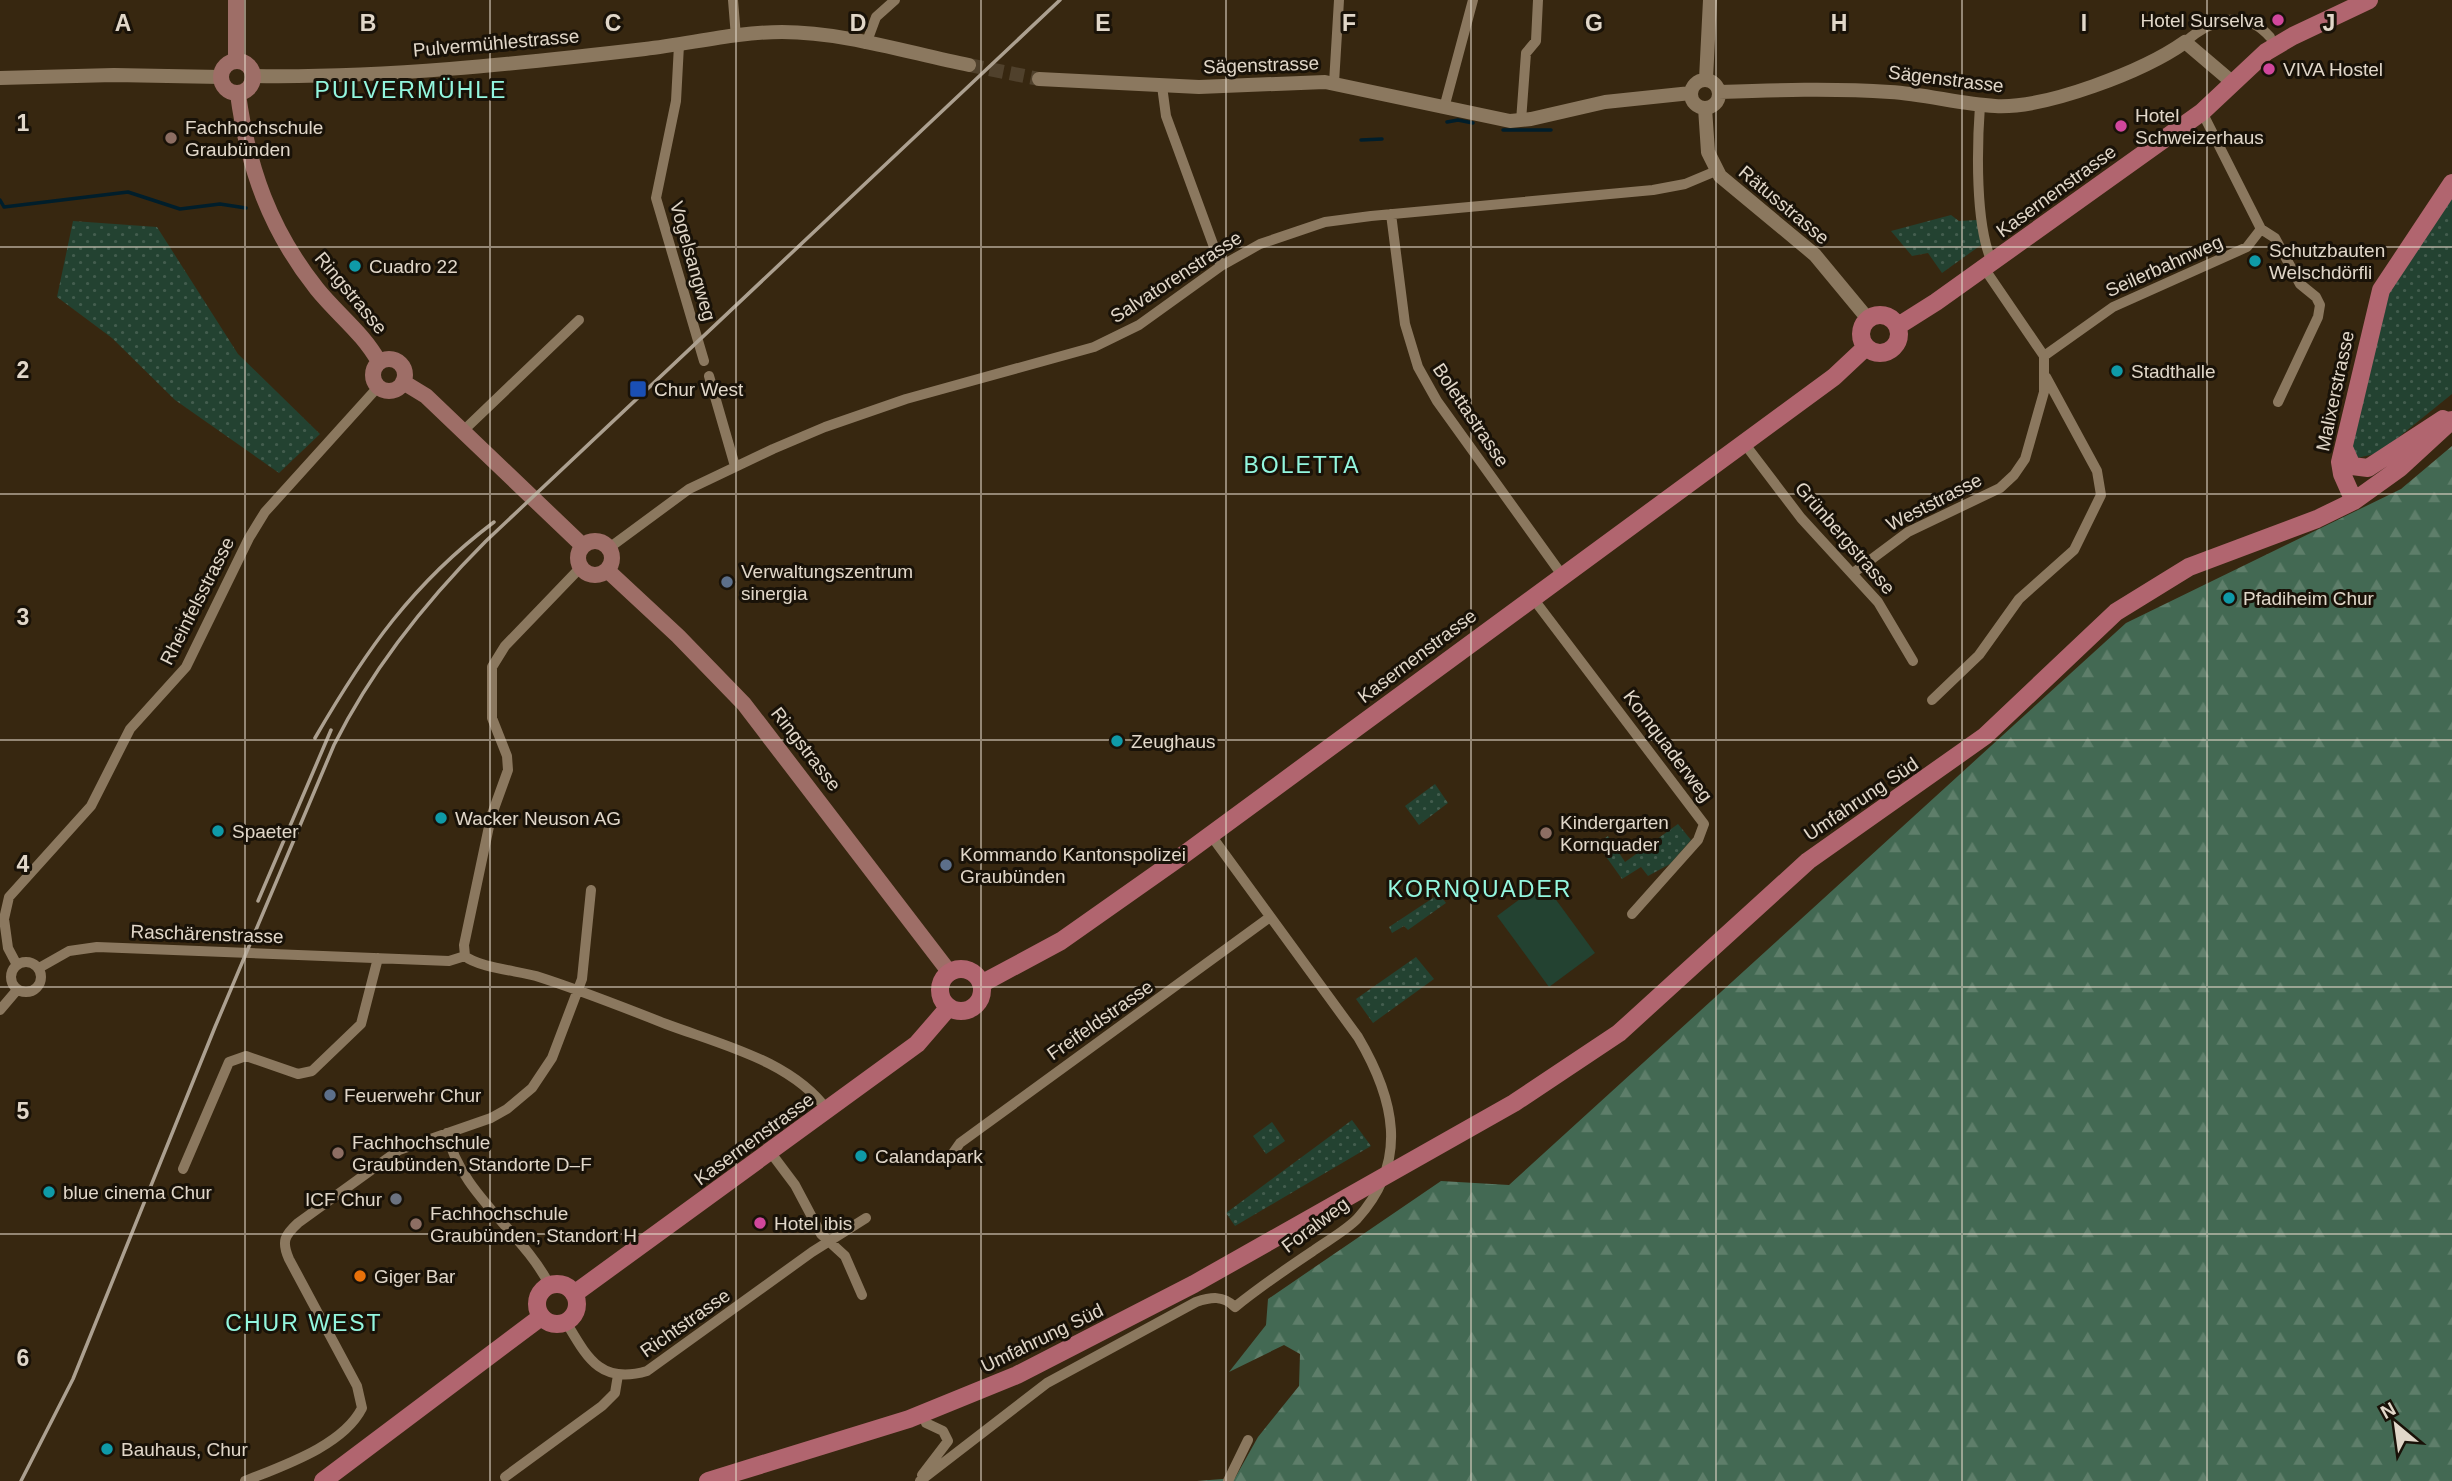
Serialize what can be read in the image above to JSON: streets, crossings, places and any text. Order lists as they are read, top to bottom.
{
  "streets": {
    "main road": [
      "Kasernenstrasse",
      "Ringstrasse",
      "Malixerstrasse",
      "Umfahrung Süd"
    ],
    "street": [
      "Pulvermühlestrasse",
      "Sägenstrasse",
      "Rätusstrasse",
      "Vogelsangweg",
      "Seilerbahnweg",
      "Salvatorenstrasse",
      "Bolettastrasse",
      "Weststrasse",
      "Grünbergstrasse",
      "Rheinfelsstrasse",
      "Kornquaderweg",
      "Raschärenstrasse",
      "Freifeldstrasse",
      "Foralweg",
      "Richtstrasse"
    ]
  },
  "crossings": [
    ["Pulvermühlestrasse", "Vogelsangweg"],
    ["Pulvermühlestrasse", "Ringstrasse"],
    ["Sägenstrasse", "Rätusstrasse"],
    ["Kasernenstrasse", "Rätusstrasse"],
    ["Kasernenstrasse", "Ringstrasse"],
    ["Kasernenstrasse", "Bolettastrasse"],
    ["Kasernenstrasse", "Weststrasse"],
    ["Kasernenstrasse", "Grünbergstrasse"],
    ["Kasernenstrasse", "Kornquaderweg"],
    ["Kasernenstrasse", "Raschärenstrasse"],
    ["Kasernenstrasse", "Foralweg"],
    ["Rätusstrasse", "Salvatorenstrasse"],
    ["Seilerbahnweg", "Weststrasse"],
    ["Salvatorenstrasse", "Ringstrasse"],
    ["Salvatorenstrasse", "Bolettastrasse"],
    ["Ringstrasse", "Rheinfelsstrasse"],
    ["Malixerstrasse", "Umfahrung Süd"],
    ["Weststrasse", "Grünbergstrasse"],
    ["Freifeldstrasse", "Foralweg"]
  ],
  "districts": [
    "PULVERMÜHLE",
    "BOLETTA",
    "KORNQUADER",
    "CHUR WEST"
  ],
  "places": {
    "other": [
      "Hotel Surselva",
      "VIVA Hostel",
      "Hotel Schweizerhaus",
      "Fachhochschule Graubünden",
      "Schutzbauten Welschdörfli",
      "Cuadro 22",
      "Stadthalle",
      "Verwaltungszentrum sinergia",
      "Pfadiheim Chur",
      "Zeughaus",
      "Wacker Neuson AG",
      "Spaeter",
      "Kindergarten Kornquader",
      "Kommando Kantonspolizei Graubünden",
      "Feuerwehr Chur",
      "Fachhochschule Graubünden, Standorte D–F",
      "Calandapark",
      "blue cinema Chur",
      "ICF Chur",
      "Hotel ibis",
      "Fachhochschule Graubünden, Standort H",
      "Giger Bar",
      "Bauhaus, Chur"
    ],
    "transit": ["Chur West"]
  },
  "north": "top left",
  "grid": {
    "columns": [
      "A",
      "B",
      "C",
      "D",
      "E",
      "F",
      "G",
      "H",
      "I",
      "J"
    ],
    "rows": [
      "1",
      "2",
      "3",
      "4",
      "5",
      "6"
    ]
  }
}
